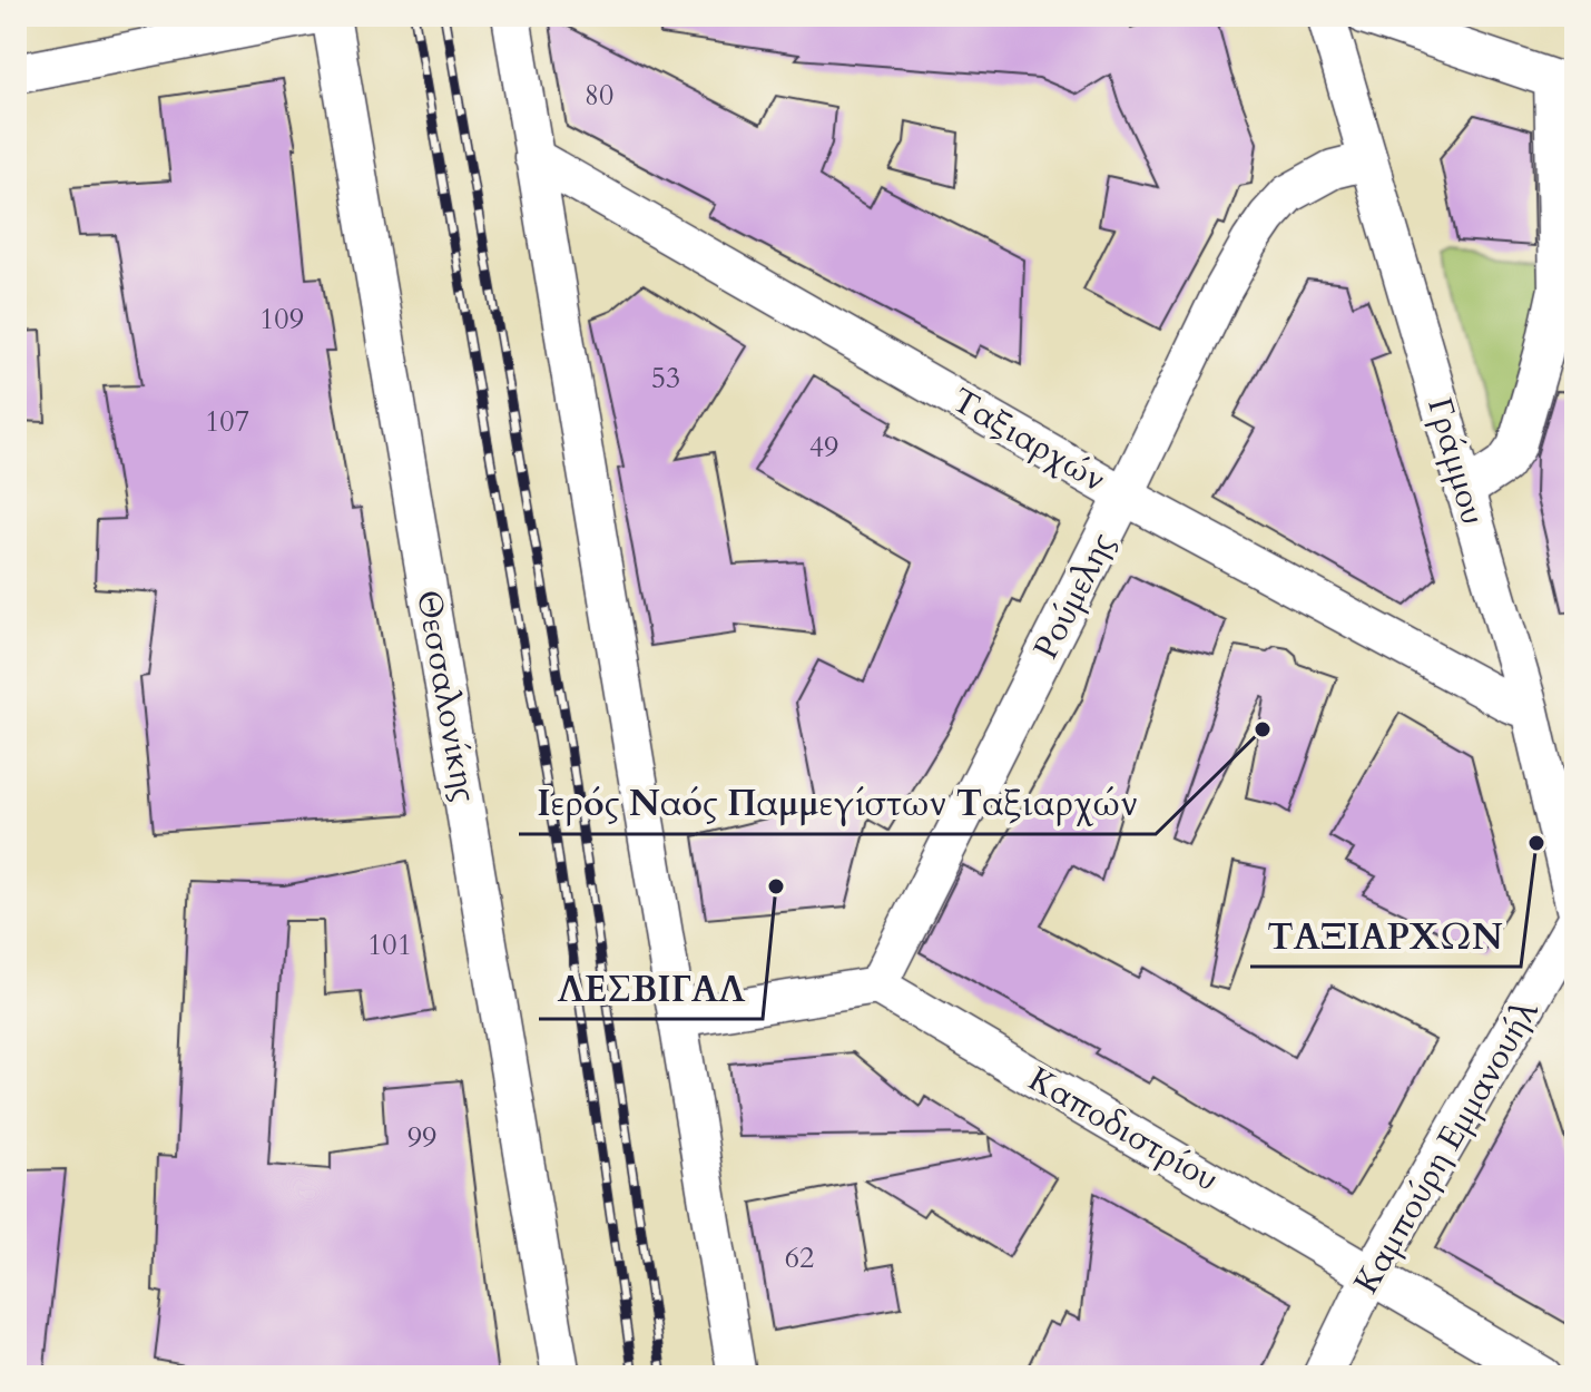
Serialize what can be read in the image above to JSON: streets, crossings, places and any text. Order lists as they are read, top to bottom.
{
  "streets": {
    "street": [
      "Ταξιαρχών",
      "Γράμμου",
      "Ρούμελης",
      "Θεσσαλονίκης",
      "Καποδιστρίου",
      "Καμπούρη Εμμανουήλ"
    ]
  },
  "crossings": [
    ["Ταξιαρχών", "Γράμμου"],
    ["Ταξιαρχών", "Ρούμελης"],
    ["Γράμμου", "Ρούμελης"],
    ["Ρούμελης", "Καποδιστρίου"],
    ["Καποδιστρίου", "Καμπούρη Εμμανουήλ"]
  ],
  "places": ["Ιερός Ναός Παμμεγίστων Ταξιαρχών", "ΤΑΞΙΑΡΧΩΝ", "ΛΕΣΒΙΓΑΛ"],
  "house_numbers": [
    "80",
    "109",
    "53",
    "107",
    "49",
    "101",
    "99",
    "62"
  ]
}
